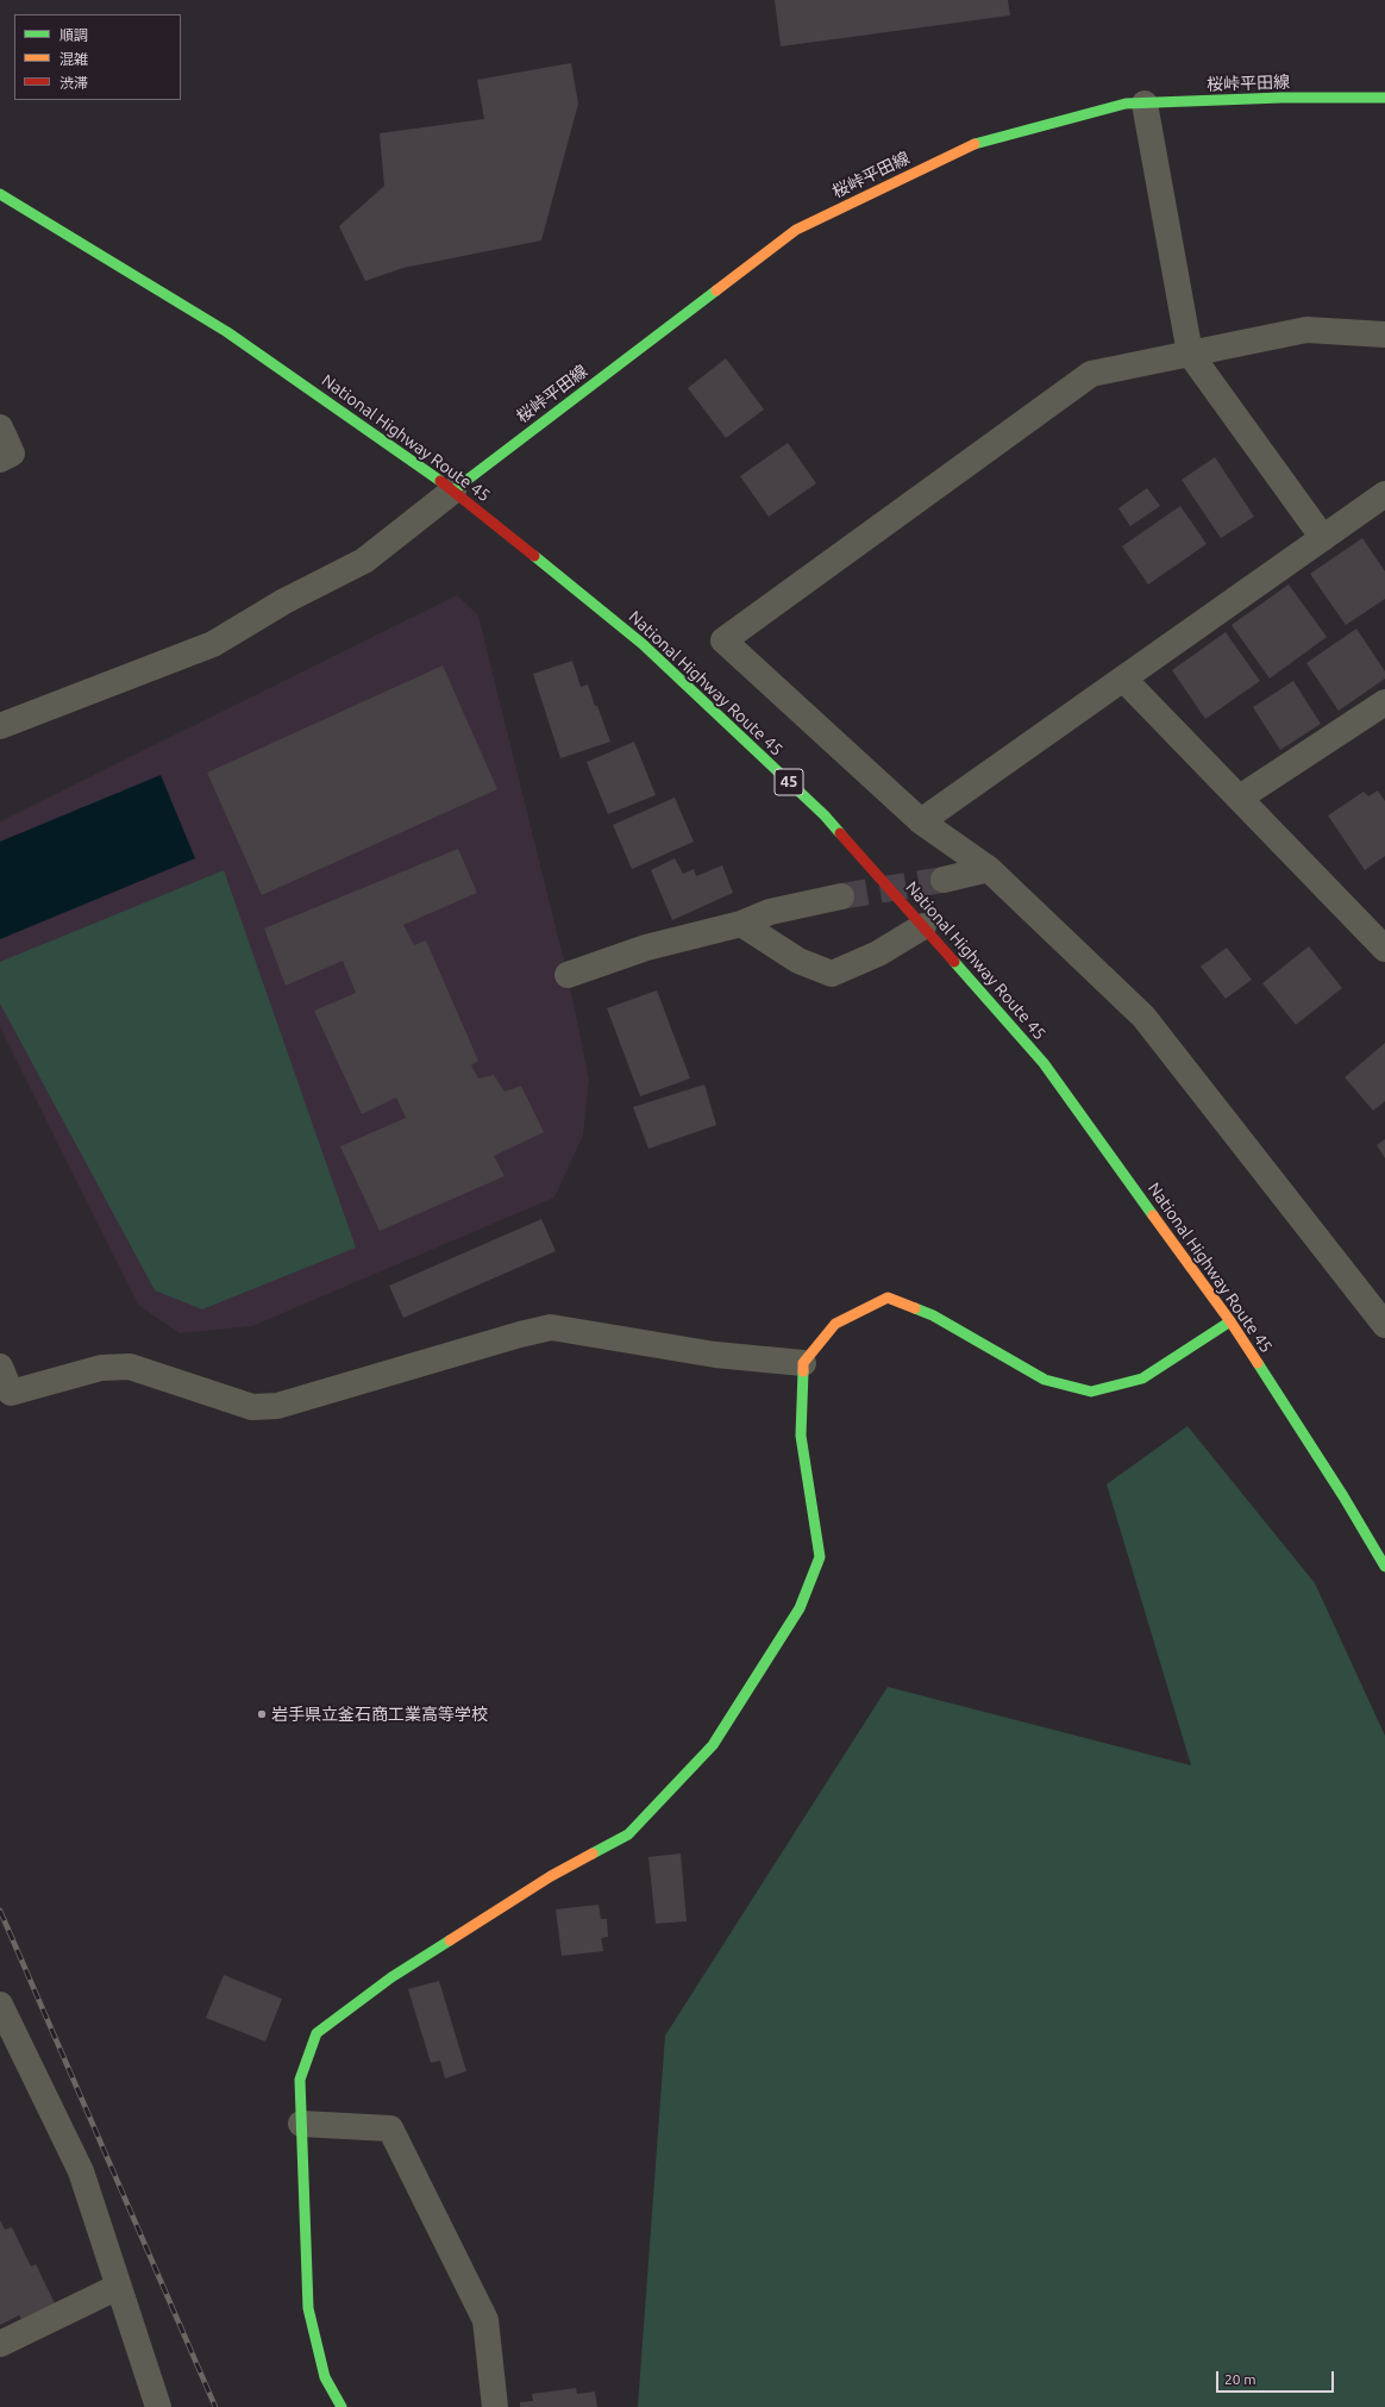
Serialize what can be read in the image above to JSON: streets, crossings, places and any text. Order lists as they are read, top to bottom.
{
  "streets": {
    "main road": ["桜峠平田線", "National Highway Route 45", "45"]
  },
  "crossings": [
    ["桜峠平田線", "National Highway Route 45"]
  ],
  "places": ["岩手県立釜石商工業高等学校"],
  "legend": ["順調", "混雑", "渋滞"],
  "scale_bar": "20 m"
}
